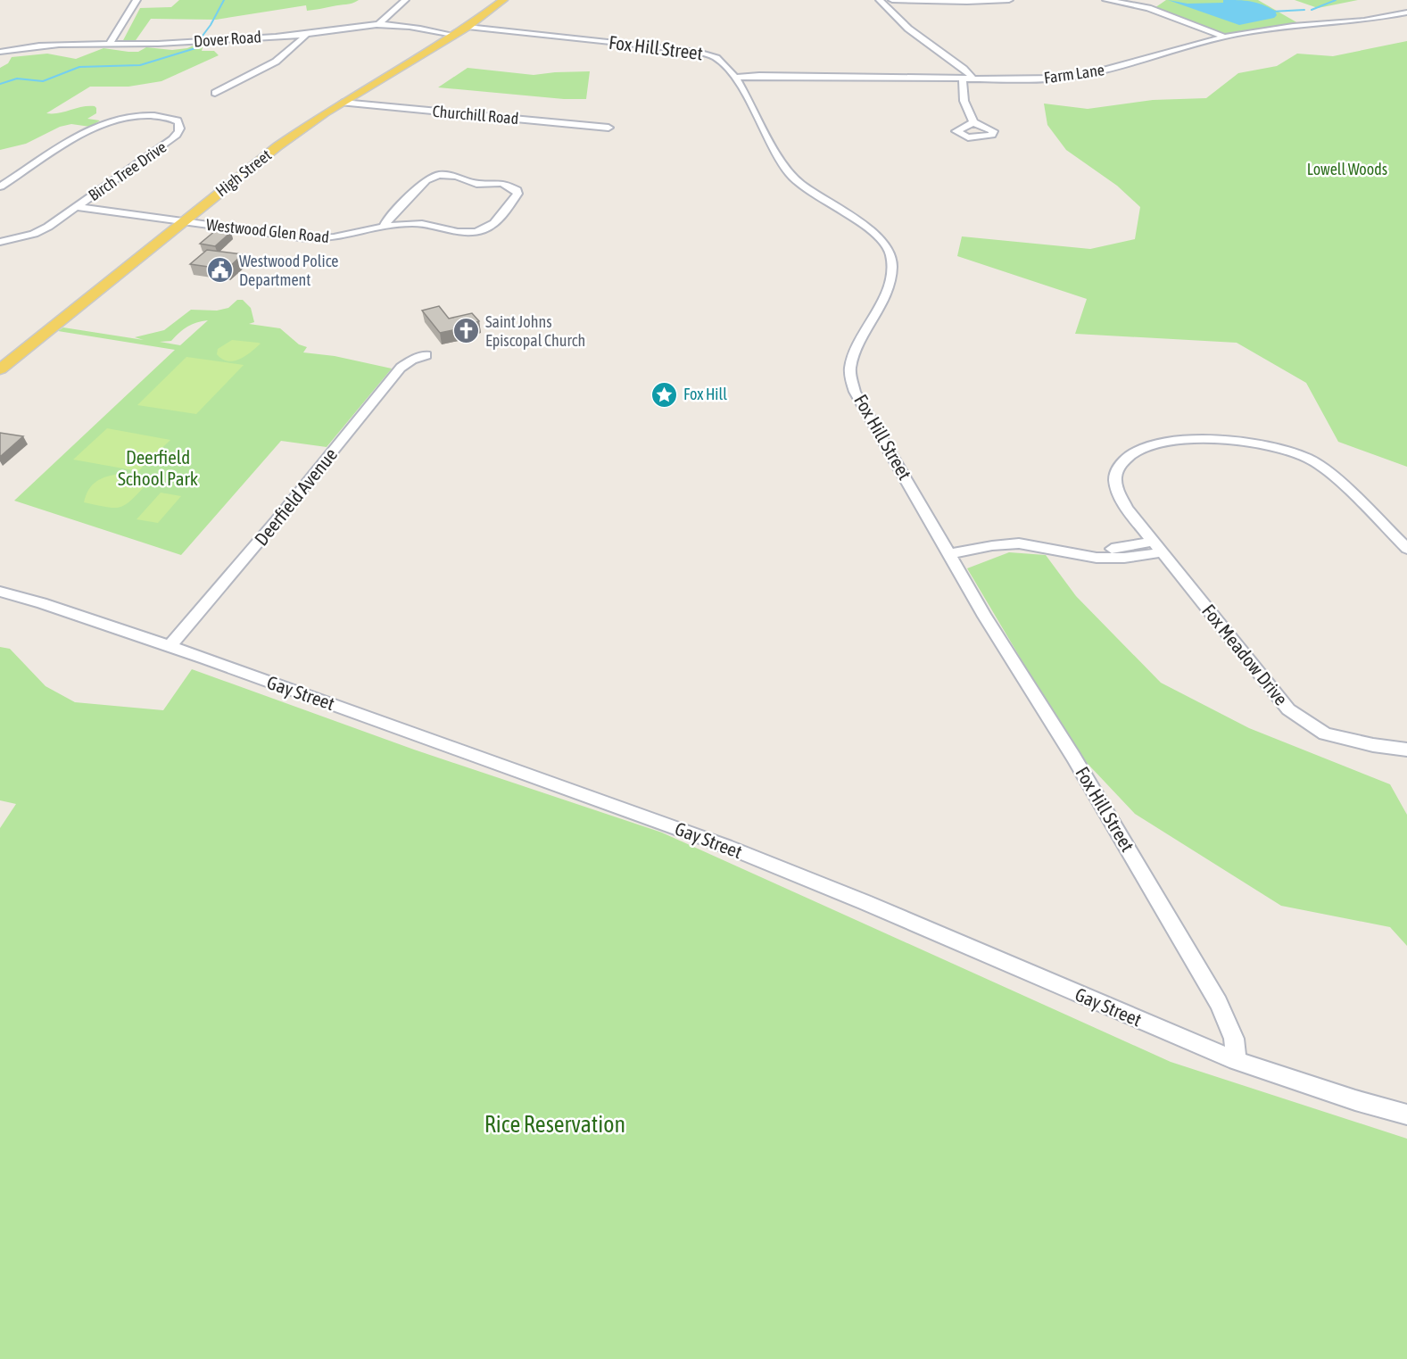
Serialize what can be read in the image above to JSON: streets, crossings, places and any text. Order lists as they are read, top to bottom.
{
  "streets": {
    "main road": ["High Street"],
    "street": [
      "Dover Road",
      "Fox Hill Street",
      "Farm Lane",
      "Churchill Road",
      "Birch Tree Drive",
      "Westwood Glen Road",
      "Deerfield Avenue",
      "Fox Meadow Drive",
      "Gay Street"
    ]
  },
  "crossings": [
    ["Dover Road", "High Street"],
    ["Fox Hill Street", "Farm Lane"],
    ["Fox Hill Street", "High Street"],
    ["Fox Hill Street", "Gay Street"],
    ["Churchill Road", "High Street"],
    ["Birch Tree Drive", "Westwood Glen Road"],
    ["High Street", "Westwood Glen Road"],
    ["Deerfield Avenue", "Gay Street"]
  ],
  "parks": ["Lowell Woods", "Deerfield School Park", "Rice Reservation"],
  "places": {
    "public building": ["Westwood Police Department"],
    "church": ["Saint Johns Episcopal Church"],
    "place": ["Fox Hill"]
  }
}
